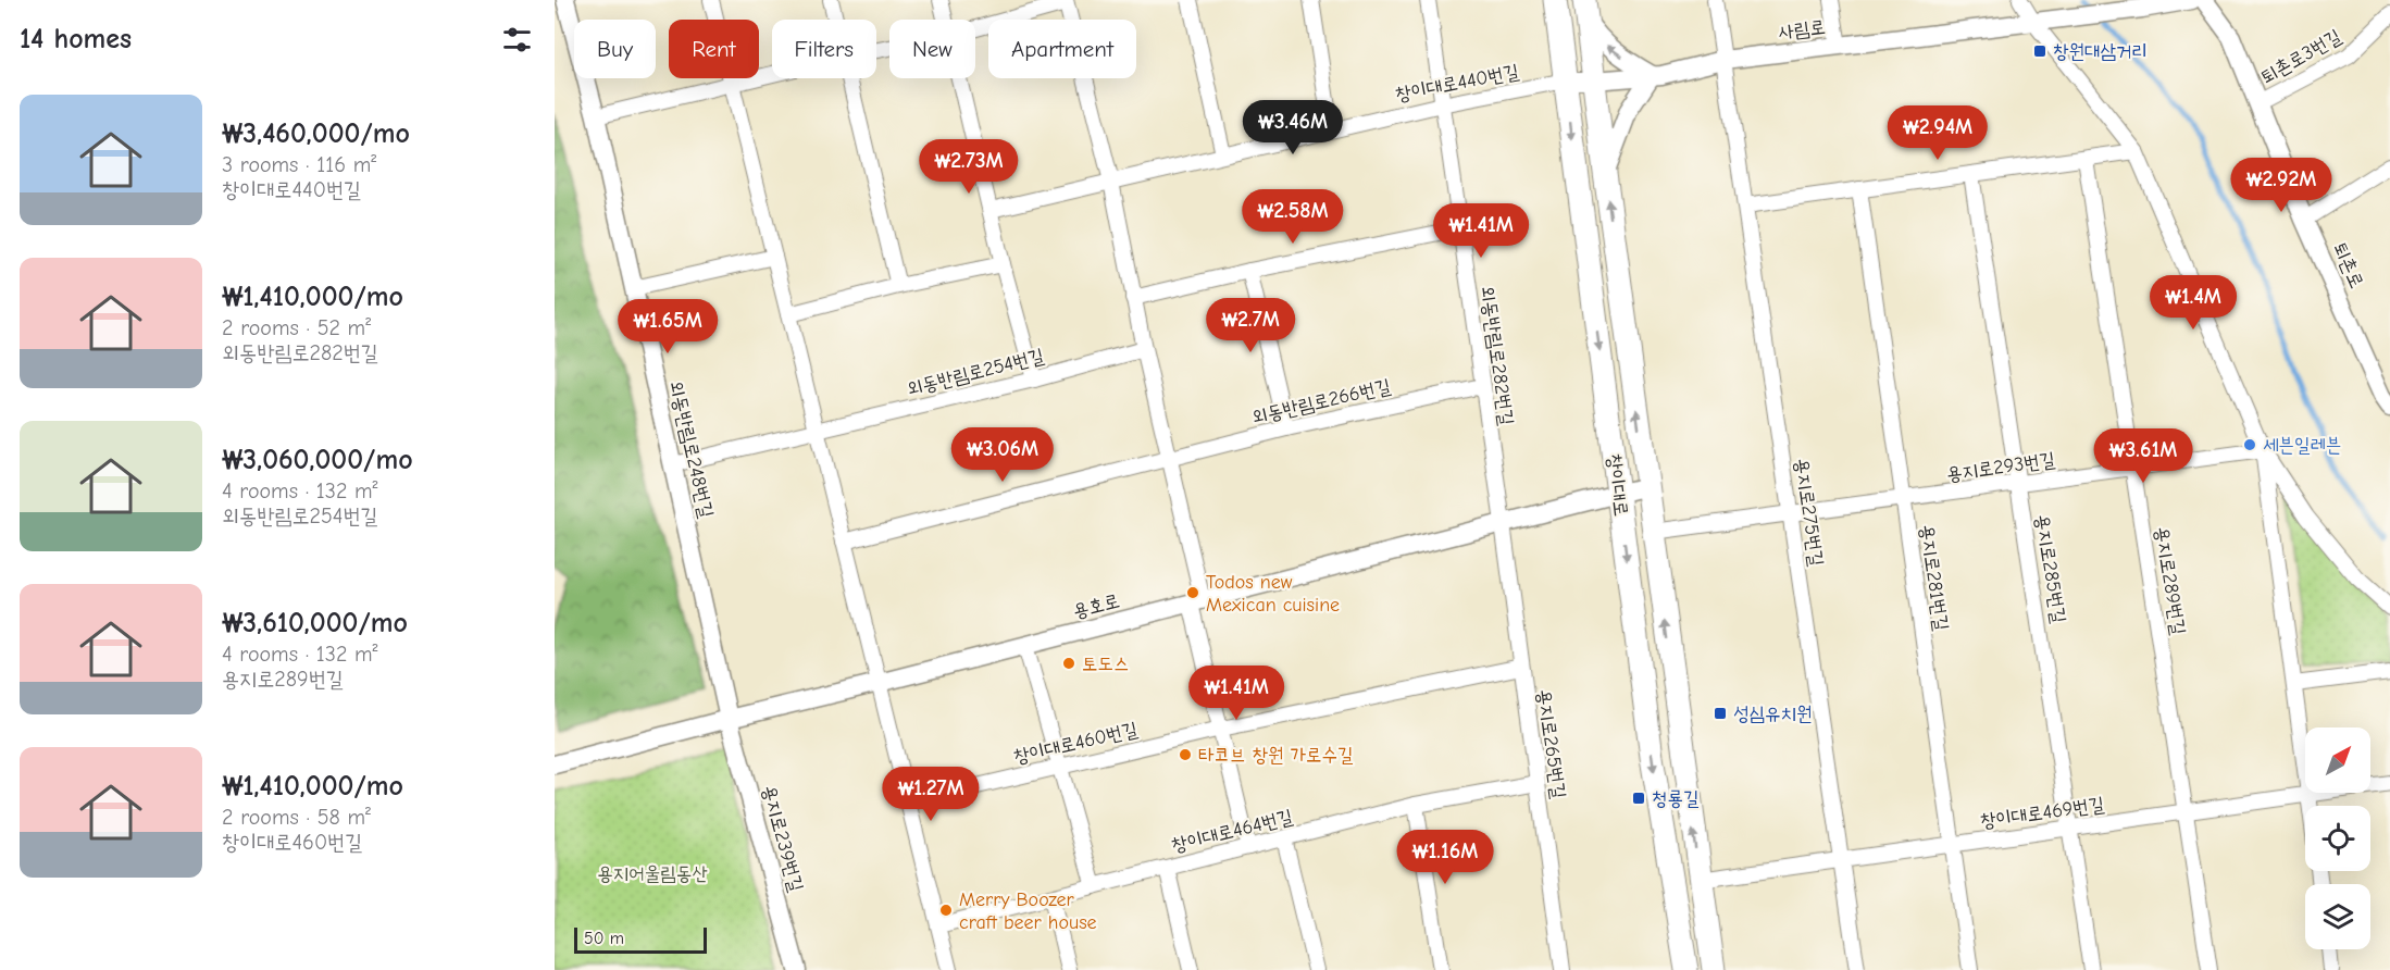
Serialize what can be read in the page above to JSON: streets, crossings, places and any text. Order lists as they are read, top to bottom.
{
  "streets": {
    "main road": ["창이대로"],
    "street": [
      "사림로",
      "퇴촌로3번길",
      "창이대로440번길",
      "퇴촌로",
      "외동반림로282번길",
      "외동반림로254번길",
      "외동반림로266번길",
      "외동반림로248번길",
      "용지로293번길",
      "용지로275번길",
      "용지로285번길",
      "용지로281번길",
      "용지로289번길",
      "용호로",
      "창이대로460번길",
      "용지로265번길",
      "창이대로469번길",
      "창이대로464번길",
      "용지로239번길"
    ]
  },
  "crossings": [
    ["사림로", "창이대로440번길"],
    ["사림로", "창이대로"],
    ["사림로", "용지로275번길"],
    ["퇴촌로3번길", "퇴촌로"],
    ["창이대로440번길", "외동반림로282번길"],
    ["창이대로440번길", "창이대로"],
    ["외동반림로282번길", "외동반림로266번길"],
    ["외동반림로282번길", "용호로"],
    ["외동반림로282번길", "용지로265번길"],
    ["외동반림로254번길", "외동반림로248번길"],
    ["외동반림로248번길", "용호로"],
    ["외동반림로248번길", "용지로239번길"],
    ["용지로293번길", "창이대로"],
    ["용지로293번길", "용지로275번길"],
    ["용지로293번길", "용지로285번길"],
    ["용지로293번길", "용지로281번길"],
    ["용지로293번길", "용지로289번길"],
    ["창이대로", "용호로"],
    ["창이대로", "창이대로469번길"],
    ["용지로275번길", "창이대로469번길"],
    ["용지로285번길", "창이대로469번길"],
    ["용지로281번길", "창이대로469번길"],
    ["용지로289번길", "창이대로469번길"],
    ["용호로", "용지로265번길"],
    ["용호로", "용지로239번길"],
    ["창이대로460번길", "용지로265번길"],
    ["용지로265번길", "창이대로464번길"]
  ],
  "parks": ["용지어울림동산"],
  "places": {
    "transit": ["창원대삼거리", "성심유치원", "청룡길"],
    "other": [
      "세븐일레븐",
      "Todos new Mexican cuisine",
      "토도스",
      "타코브 창원 가로수길",
      "Merry Boozer craft beer house"
    ]
  },
  "scale_bar": "50 m",
  "north": "top right",
  "page": {
    "heading": "14 homes",
    "chip": [
      "Buy",
      "Rent",
      "Filters",
      "New",
      "Apartment"
    ],
    "list": [
      {
        "name": "₩3,460,000/mo",
        "note": "3 rooms · 116 m² · 창이대로440번길"
      },
      {
        "name": "₩1,410,000/mo",
        "note": "2 rooms · 52 m² · 외동반림로282번길"
      },
      {
        "name": "₩3,060,000/mo",
        "note": "4 rooms · 132 m² · 외동반림로254번길"
      },
      {
        "name": "₩3,610,000/mo",
        "note": "4 rooms · 132 m² · 용지로289번길"
      },
      {
        "name": "₩1,410,000/mo",
        "note": "2 rooms · 58 m² · 창이대로460번길"
      }
    ],
    "price": [
      "₩3.46M",
      "₩2.94M",
      "₩2.73M",
      "₩2.92M",
      "₩2.58M",
      "₩1.41M",
      "₩1.4M",
      "₩2.7M",
      "₩1.65M",
      "₩3.06M",
      "₩3.61M",
      "₩1.41M",
      "₩1.27M",
      "₩1.16M"
    ],
    "scale": "50 m"
  }
}
